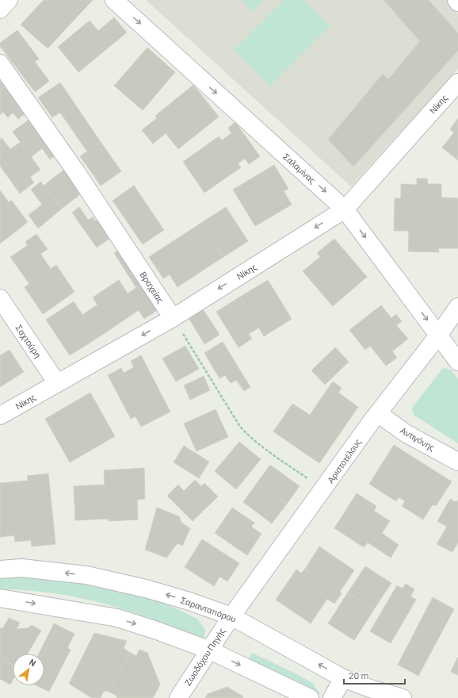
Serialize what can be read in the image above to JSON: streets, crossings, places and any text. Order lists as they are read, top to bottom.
{
  "streets": {
    "street": [
      "Νίκης",
      "Σαλαμίνας",
      "Βραχείας",
      "Σαχτούρη",
      "Αντιγόνης",
      "Αριστοτέλους",
      "Σαρανταπόρου",
      "Ζωοδόχου Πηγής"
    ]
  },
  "crossings": [
    ["Νίκης", "Σαλαμίνας"],
    ["Νίκης", "Βραχείας"],
    ["Νίκης", "Σαχτούρη"],
    ["Σαλαμίνας", "Αριστοτέλους"],
    ["Αντιγόνης", "Αριστοτέλους"],
    ["Αριστοτέλους", "Σαρανταπόρου"],
    ["Αριστοτέλους", "Ζωοδόχου Πηγής"],
    ["Σαρανταπόρου", "Ζωοδόχου Πηγής"]
  ],
  "one_way": ["Νίκης", "Σαλαμίνας"],
  "scale_bar": "20 m",
  "north": "top right"
}
